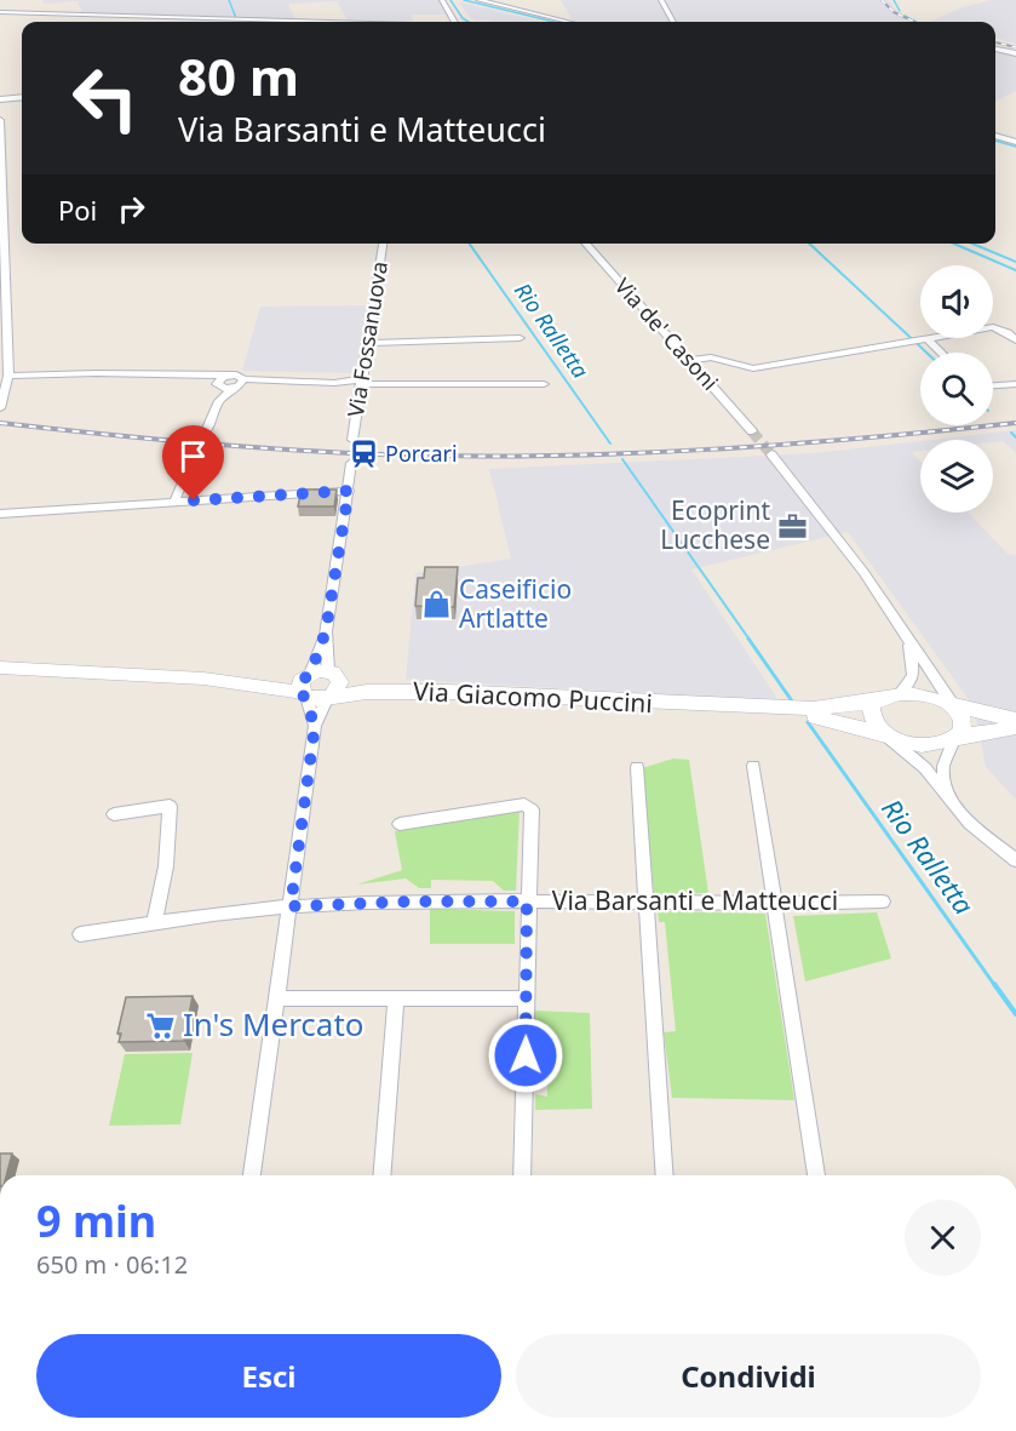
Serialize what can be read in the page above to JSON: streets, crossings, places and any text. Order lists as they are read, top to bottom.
{
  "streets": {
    "main road": ["Via Giacomo Puccini"],
    "street": ["Via de' Casoni", "Via Fossanuova", "Via Barsanti e Matteucci"]
  },
  "water": ["Rio Ralletta"],
  "places": {
    "station": ["Porcari"],
    "office": ["Ecoprint Lucchese"],
    "shop": ["Caseificio Artlatte"],
    "supermarket": ["In's Mercato"]
  },
  "page": {
    "turn": ["80 m", "Via Barsanti e Matteucci"],
    "then": "Poi",
    "heading": ["9 min", "650 m · 06:12"],
    "buttons": ["Esci", "Condividi"]
  }
}
